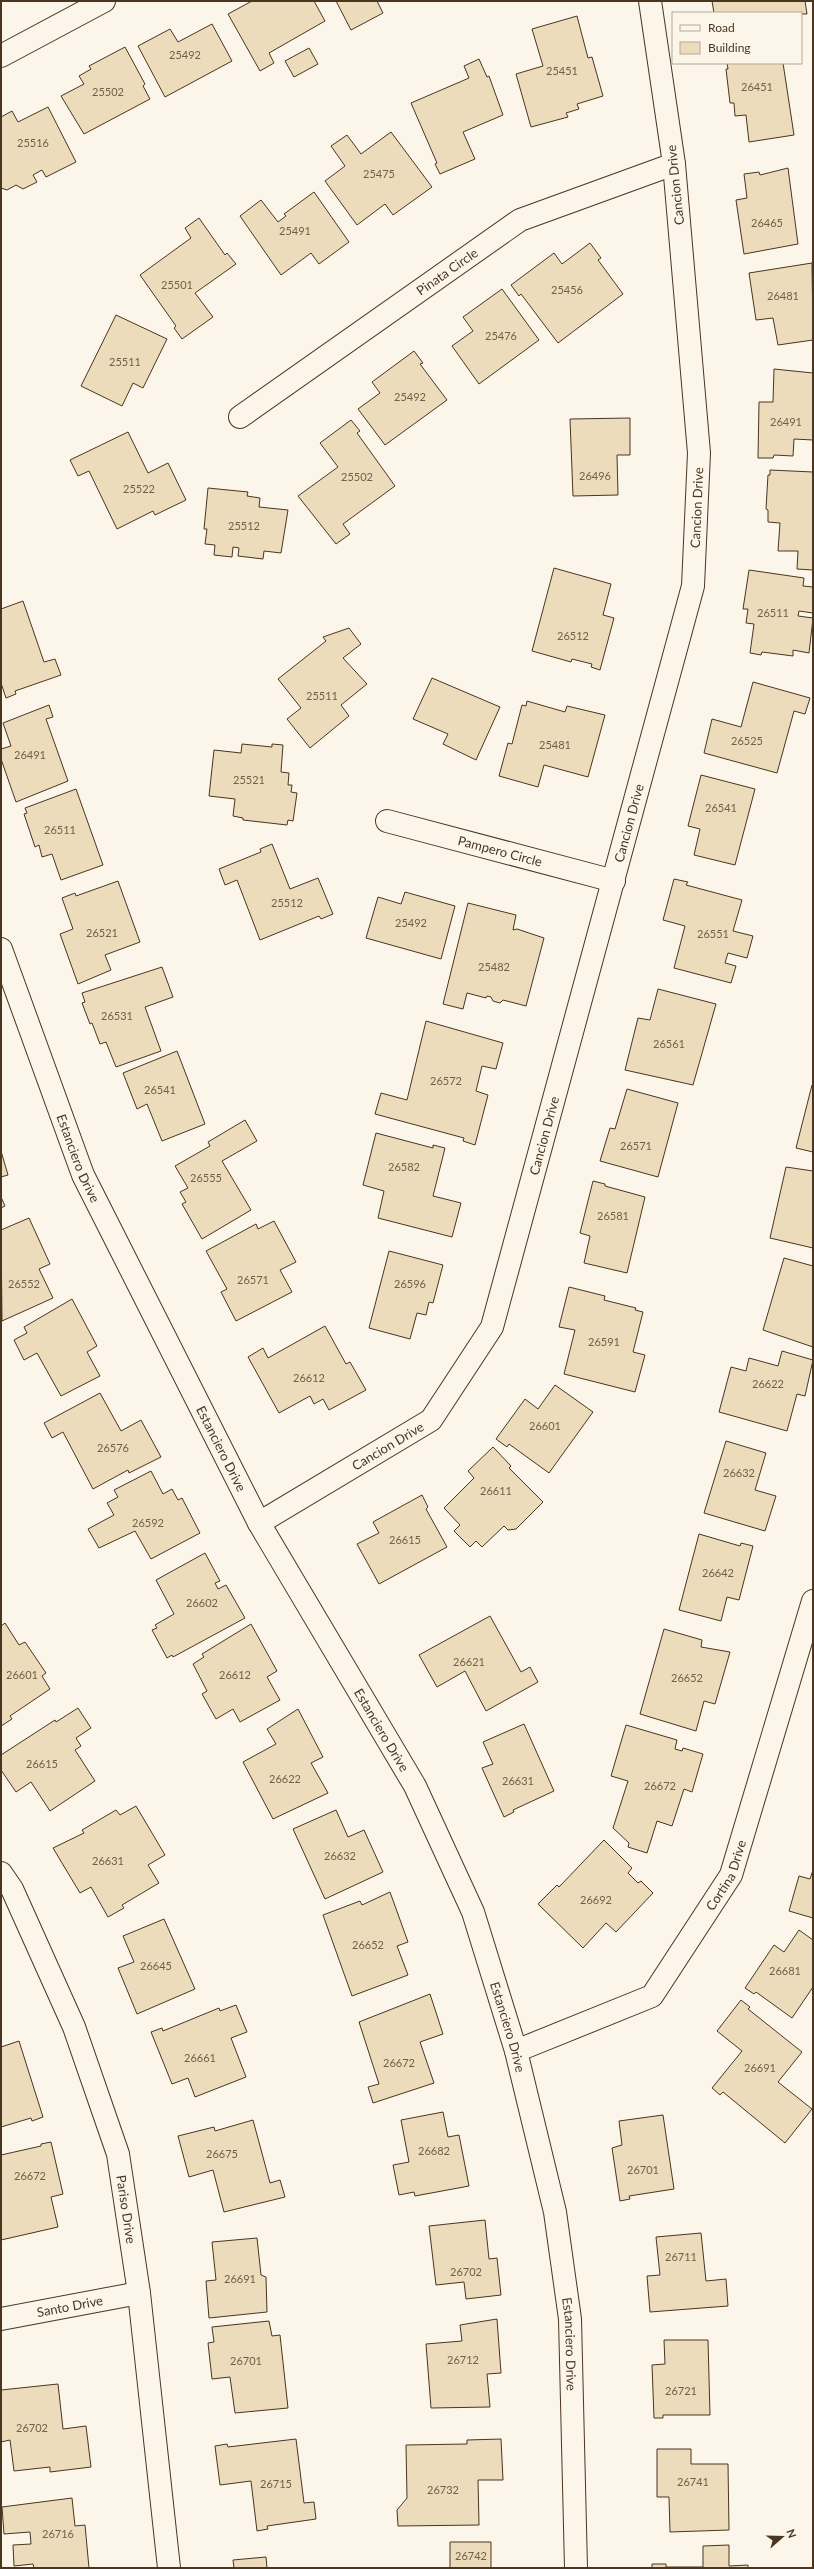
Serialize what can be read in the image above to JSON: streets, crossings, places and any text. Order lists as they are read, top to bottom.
{
  "streets": {
    "street": [
      "Cancion Drive",
      "Pinata Circle",
      "Pampero Circle",
      "Estanciero Drive",
      "Cortina Drive",
      "Pariso Drive",
      "Santo Drive"
    ]
  },
  "crossings": [
    ["Cancion Drive", "Pinata Circle"],
    ["Cancion Drive", "Pampero Circle"],
    ["Cancion Drive", "Estanciero Drive"],
    ["Estanciero Drive", "Cortina Drive"],
    ["Pariso Drive", "Santo Drive"]
  ],
  "house_numbers": [
    "25492",
    "25451",
    "26451",
    "25502",
    "25516",
    "25475",
    "26465",
    "25491",
    "25501",
    "25456",
    "26481",
    "25476",
    "25511",
    "25492",
    "26491",
    "26496",
    "25502",
    "25522",
    "25512",
    "26511",
    "26512",
    "25511",
    "26525",
    "25481",
    "26491",
    "25521",
    "26541",
    "26511",
    "25512",
    "25492",
    "26521",
    "26551",
    "25482",
    "26531",
    "26561",
    "26572",
    "26541",
    "26571",
    "26582",
    "26555",
    "26581",
    "26571",
    "26552",
    "26596",
    "26591",
    "26612",
    "26622",
    "26601",
    "26576",
    "26632",
    "26611",
    "26592",
    "26615",
    "26642",
    "26602",
    "26621",
    "26601",
    "26612",
    "26652",
    "26615",
    "26622",
    "26631",
    "26672",
    "26632",
    "26631",
    "26692",
    "26652",
    "26645",
    "26681",
    "26661",
    "26672",
    "26691",
    "26682",
    "26675",
    "26701",
    "26672",
    "26711",
    "26702",
    "26691",
    "26712",
    "26701",
    "26721",
    "26702",
    "26741",
    "26715",
    "26732",
    "26716",
    "26742"
  ],
  "legend": ["Road", "Building"],
  "north": "right"
}
